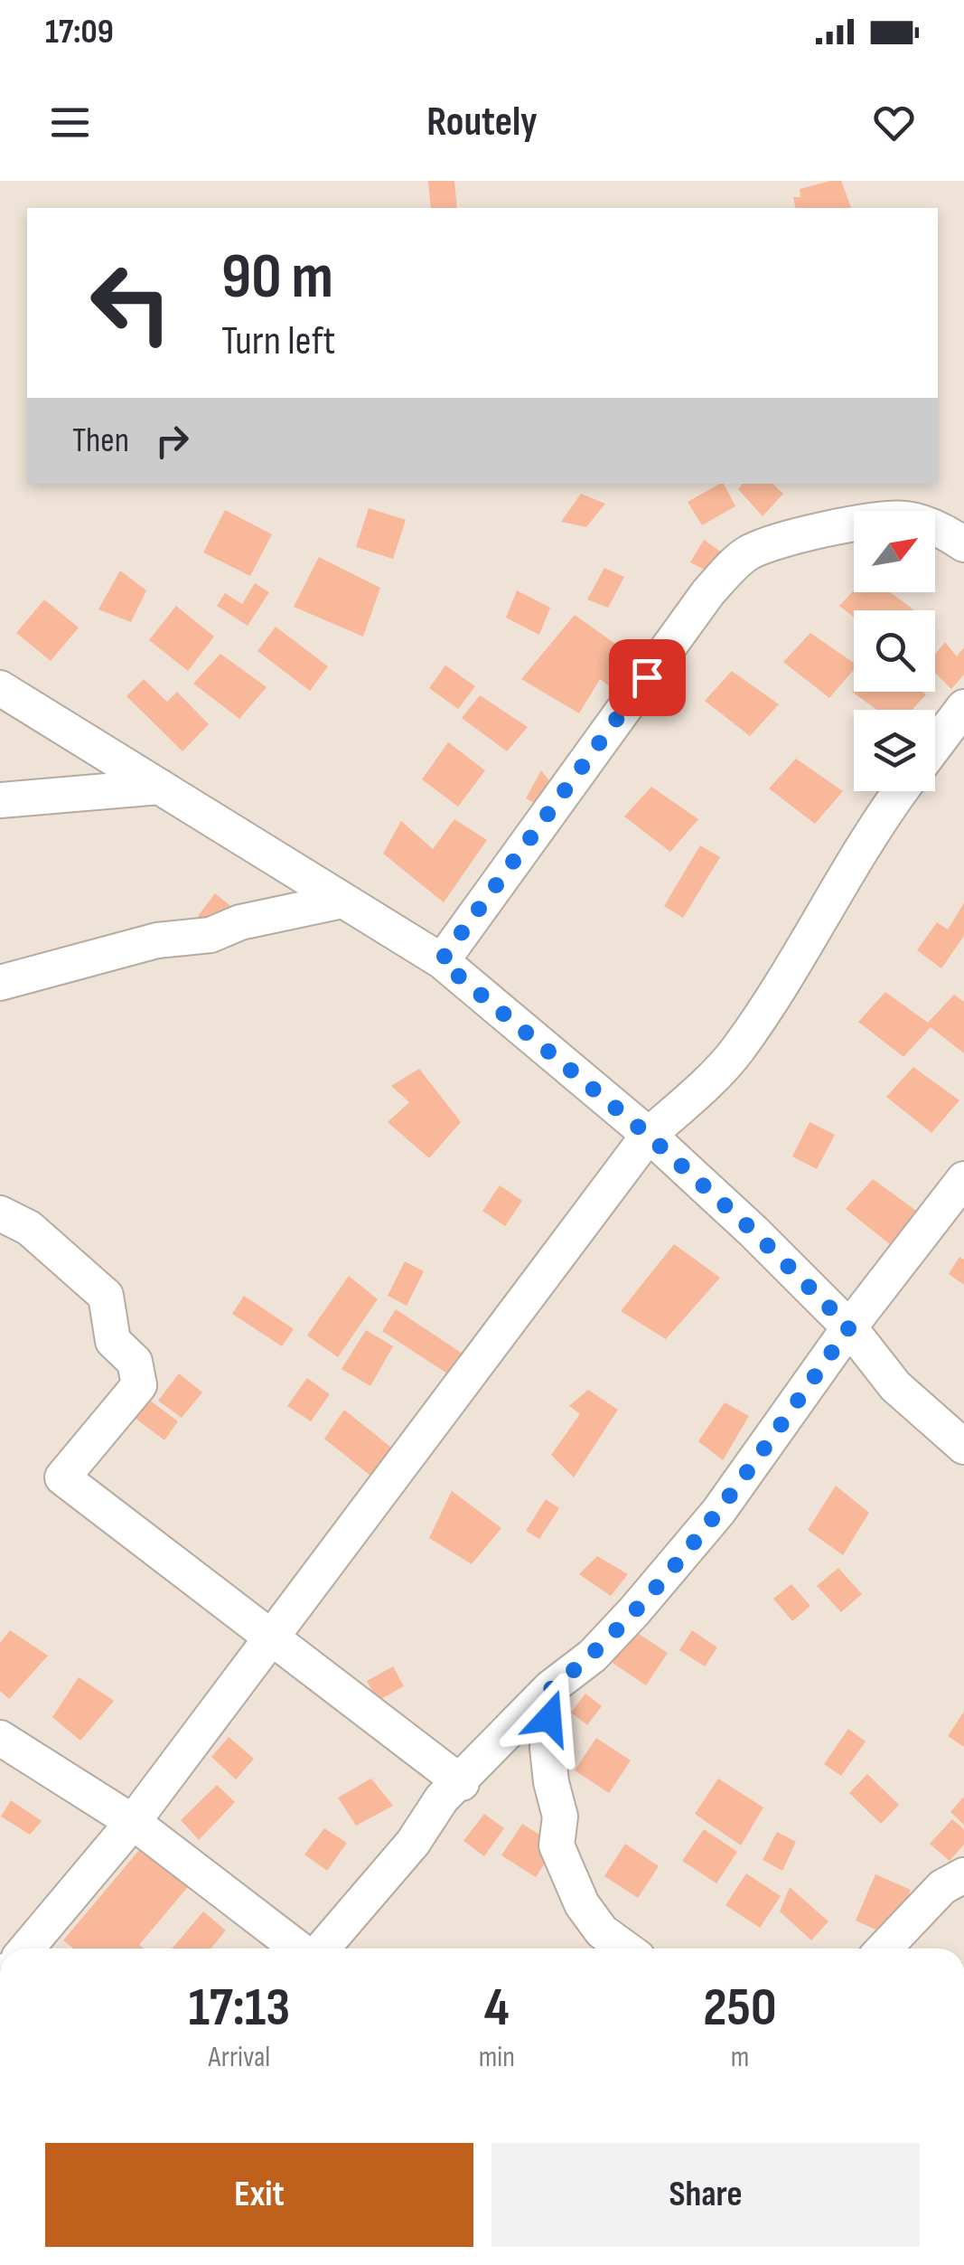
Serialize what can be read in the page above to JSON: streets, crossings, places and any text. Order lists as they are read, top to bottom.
{
  "north": "top right",
  "page": {
    "status": "17:09",
    "header": "Routely",
    "turn": ["90 m", "Turn left"],
    "then": "Then",
    "eta": [
      "17:13",
      "Arrival",
      "4",
      "min",
      "250",
      "m"
    ],
    "buttons": ["Exit", "Share"]
  }
}
